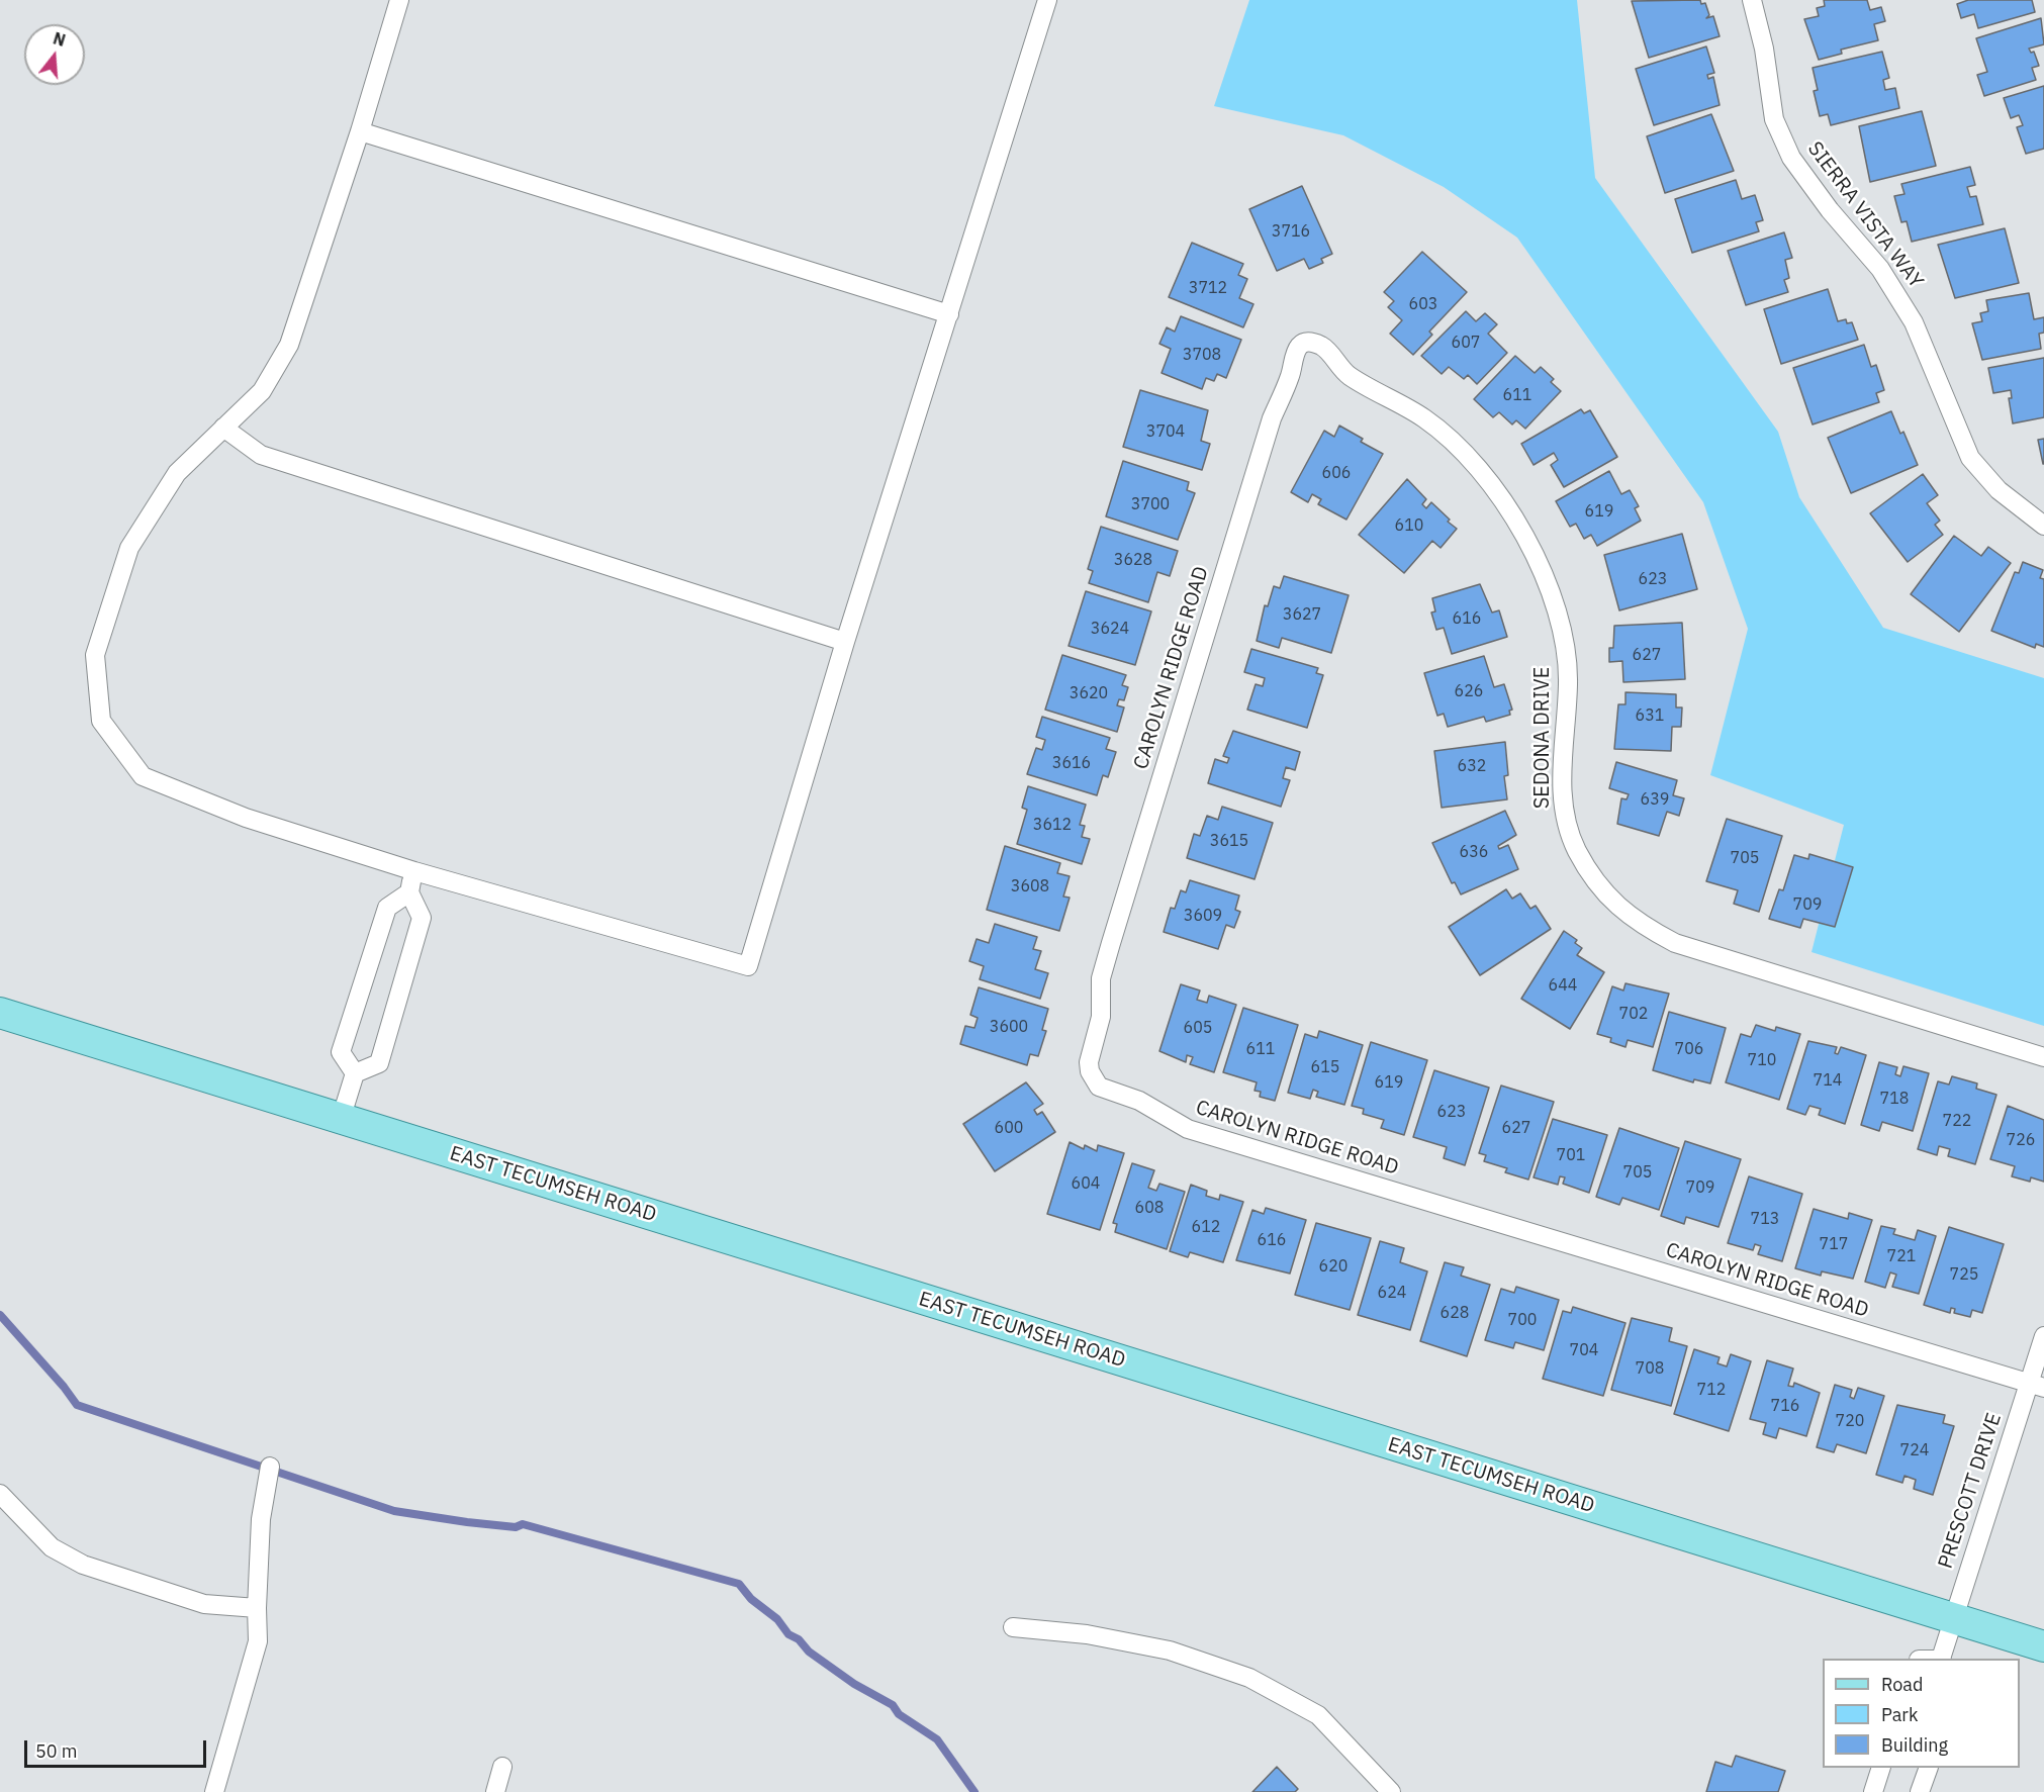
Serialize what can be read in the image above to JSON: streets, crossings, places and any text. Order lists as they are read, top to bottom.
{
  "streets": {
    "main road": ["EAST TECUMSEH ROAD"],
    "street": [
      "SIERRA VISTA WAY",
      "CAROLYN RIDGE ROAD",
      "SEDONA DRIVE",
      "PRESCOTT DRIVE"
    ]
  },
  "crossings": [
    ["CAROLYN RIDGE ROAD", "SEDONA DRIVE"],
    ["CAROLYN RIDGE ROAD", "PRESCOTT DRIVE"],
    ["EAST TECUMSEH ROAD", "PRESCOTT DRIVE"]
  ],
  "house_numbers": [
    "3716",
    "3712",
    "603",
    "607",
    "3708",
    "611",
    "3704",
    "606",
    "3700",
    "619",
    "610",
    "3628",
    "623",
    "3627",
    "616",
    "3624",
    "627",
    "626",
    "3620",
    "631",
    "3616",
    "632",
    "639",
    "3612",
    "3615",
    "636",
    "705",
    "3608",
    "709",
    "3609",
    "644",
    "702",
    "3600",
    "605",
    "611",
    "706",
    "710",
    "615",
    "714",
    "619",
    "718",
    "623",
    "722",
    "600",
    "627",
    "726",
    "701",
    "705",
    "604",
    "709",
    "608",
    "713",
    "612",
    "616",
    "717",
    "721",
    "620",
    "725",
    "624",
    "628",
    "700",
    "704",
    "708",
    "712",
    "716",
    "720",
    "724"
  ],
  "legend": ["Road", "Park", "Building"],
  "scale_bar": "50 m",
  "north": "top"
}
